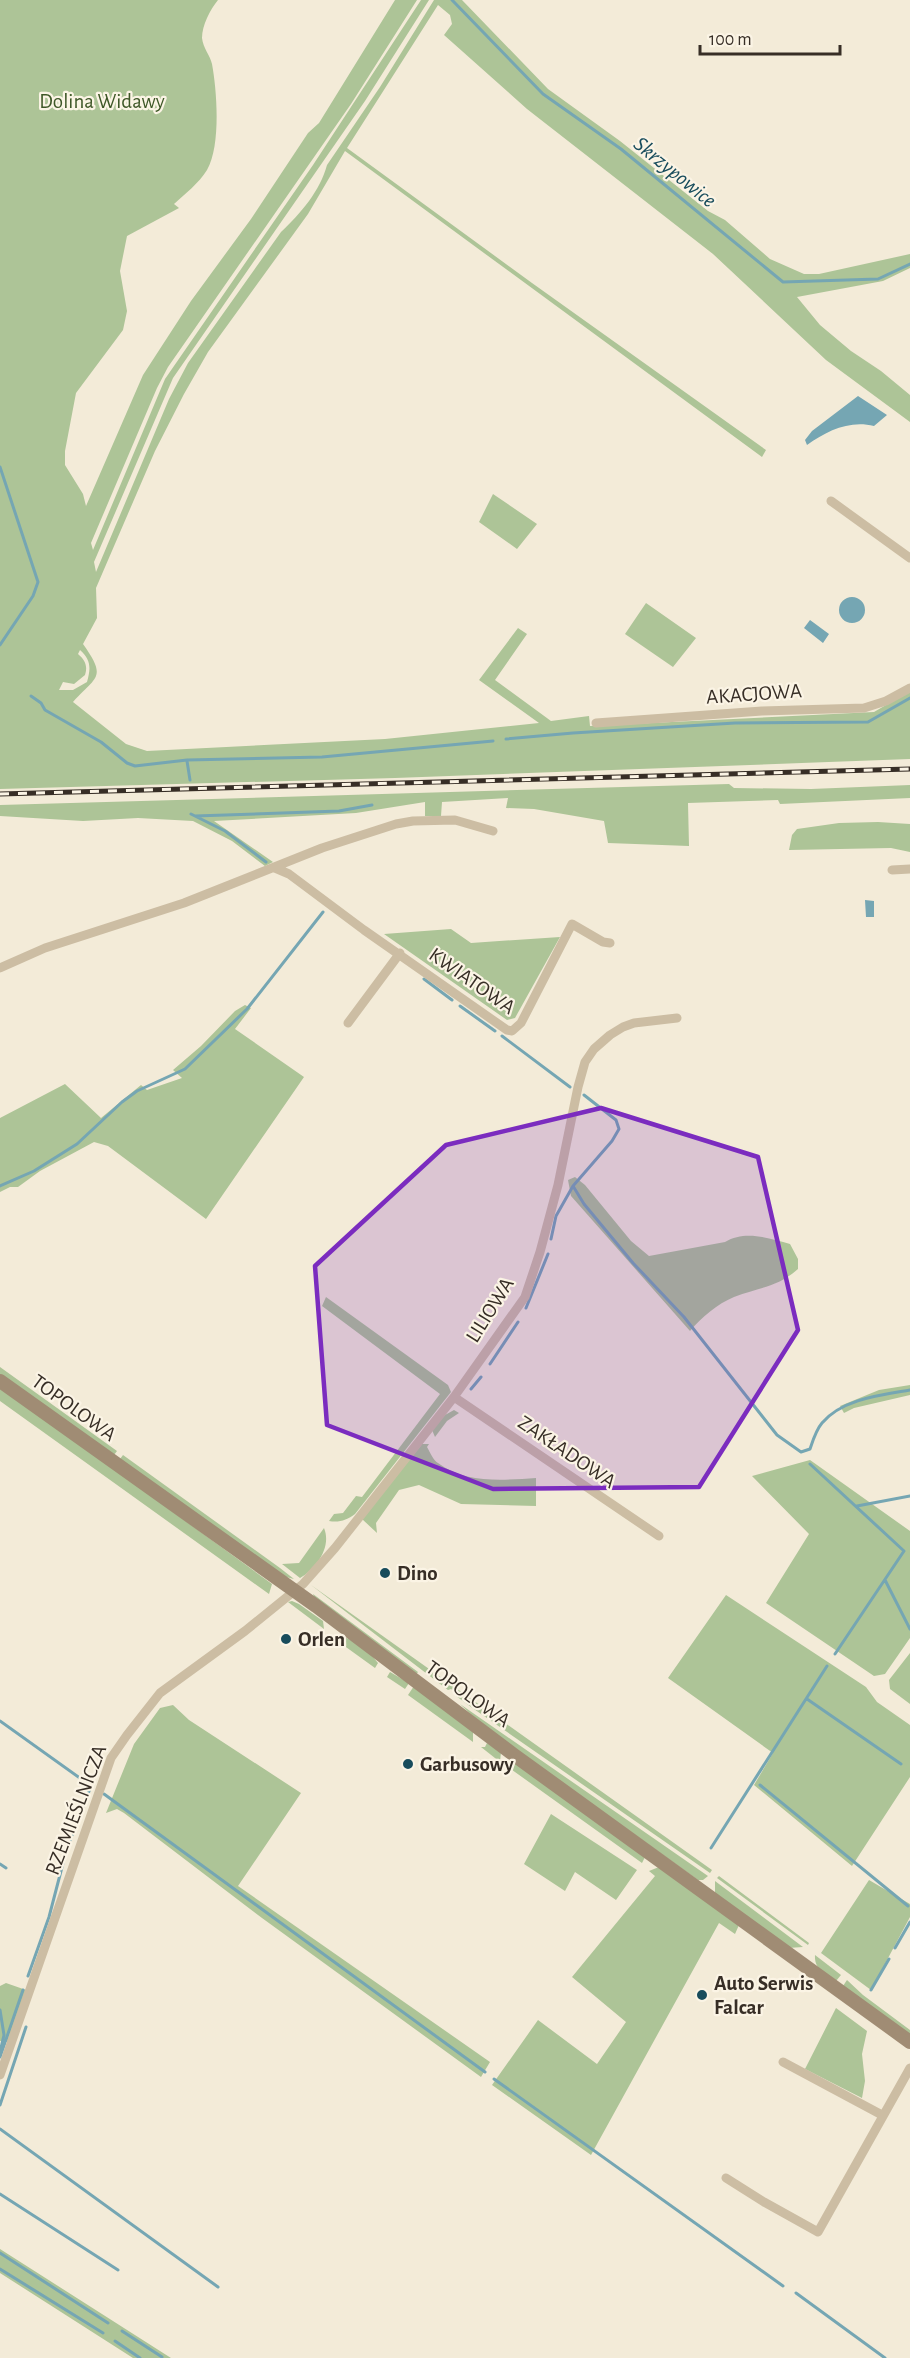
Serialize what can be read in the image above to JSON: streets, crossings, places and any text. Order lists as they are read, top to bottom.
{
  "streets": {
    "main road": ["TOPOLOWA"],
    "street": [
      "AKACJOWA",
      "KWIATOWA",
      "LILIOWA",
      "ZAKŁADOWA",
      "RZEMIEŚLNICZA"
    ]
  },
  "crossings": [
    ["LILIOWA", "TOPOLOWA"],
    ["LILIOWA", "ZAKŁADOWA"],
    ["LILIOWA", "RZEMIEŚLNICZA"],
    ["TOPOLOWA", "RZEMIEŚLNICZA"]
  ],
  "water": ["Skrzypowice"],
  "parks": ["Dolina Widawy"],
  "places": [
    "Dino",
    "Orlen",
    "Garbusowy",
    "Auto Serwis Falcar"
  ],
  "scale_bar": "100 m"
}
